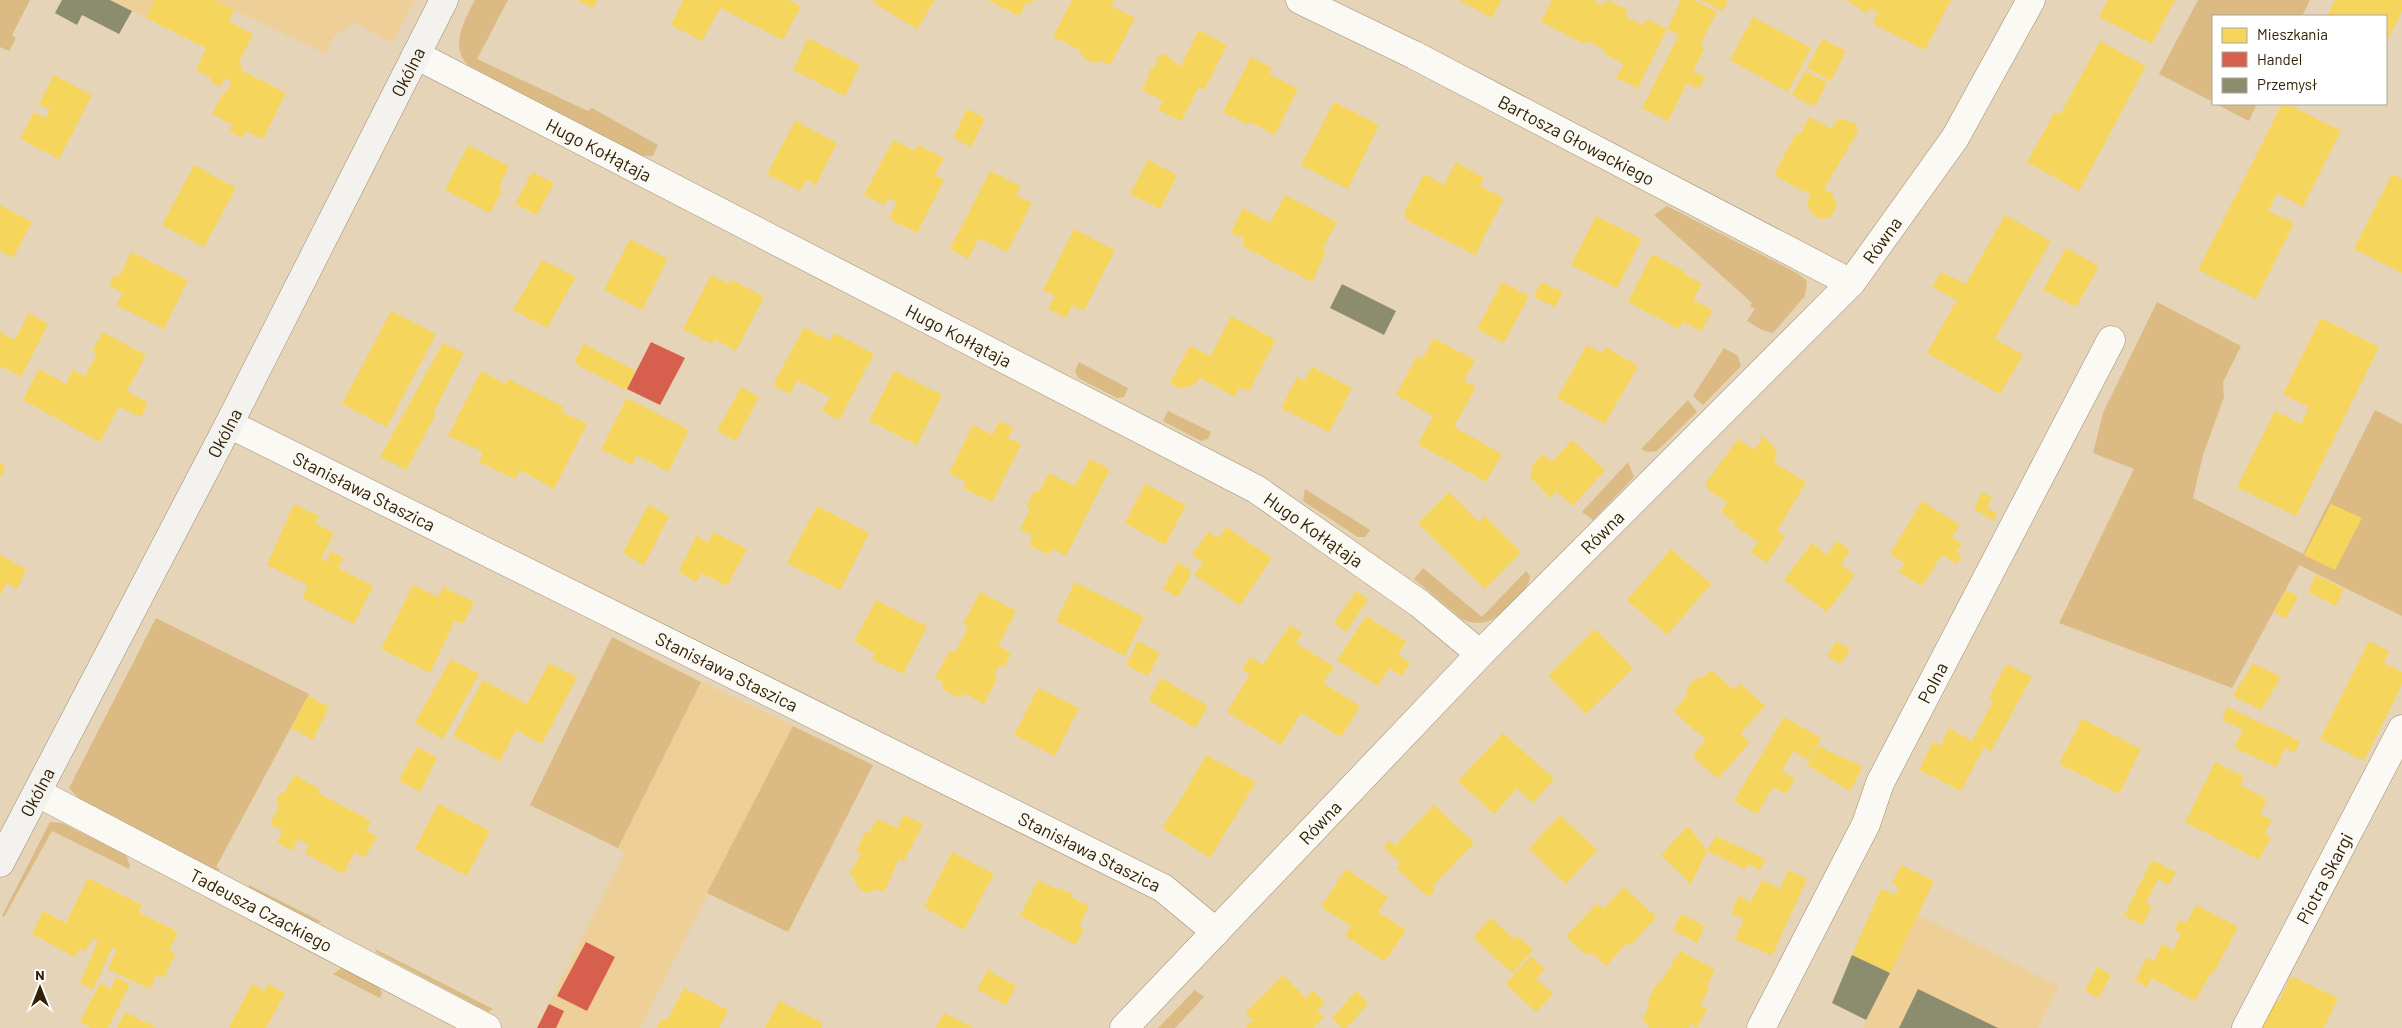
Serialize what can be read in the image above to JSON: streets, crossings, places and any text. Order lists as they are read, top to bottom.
{
  "streets": {
    "street": [
      "Okólna",
      "Bartosza Głowackiego",
      "Hugo Kołłątaja",
      "Równa",
      "Stanisława Staszica",
      "Polna",
      "Piotra Skargi",
      "Tadeusza Czackiego"
    ]
  },
  "crossings": [
    ["Okólna", "Hugo Kołłątaja"],
    ["Okólna", "Stanisława Staszica"],
    ["Okólna", "Tadeusza Czackiego"],
    ["Bartosza Głowackiego", "Równa"],
    ["Hugo Kołłątaja", "Równa"],
    ["Równa", "Stanisława Staszica"]
  ],
  "legend": ["Mieszkania", "Handel", "Przemysł"],
  "north": "top"
}
